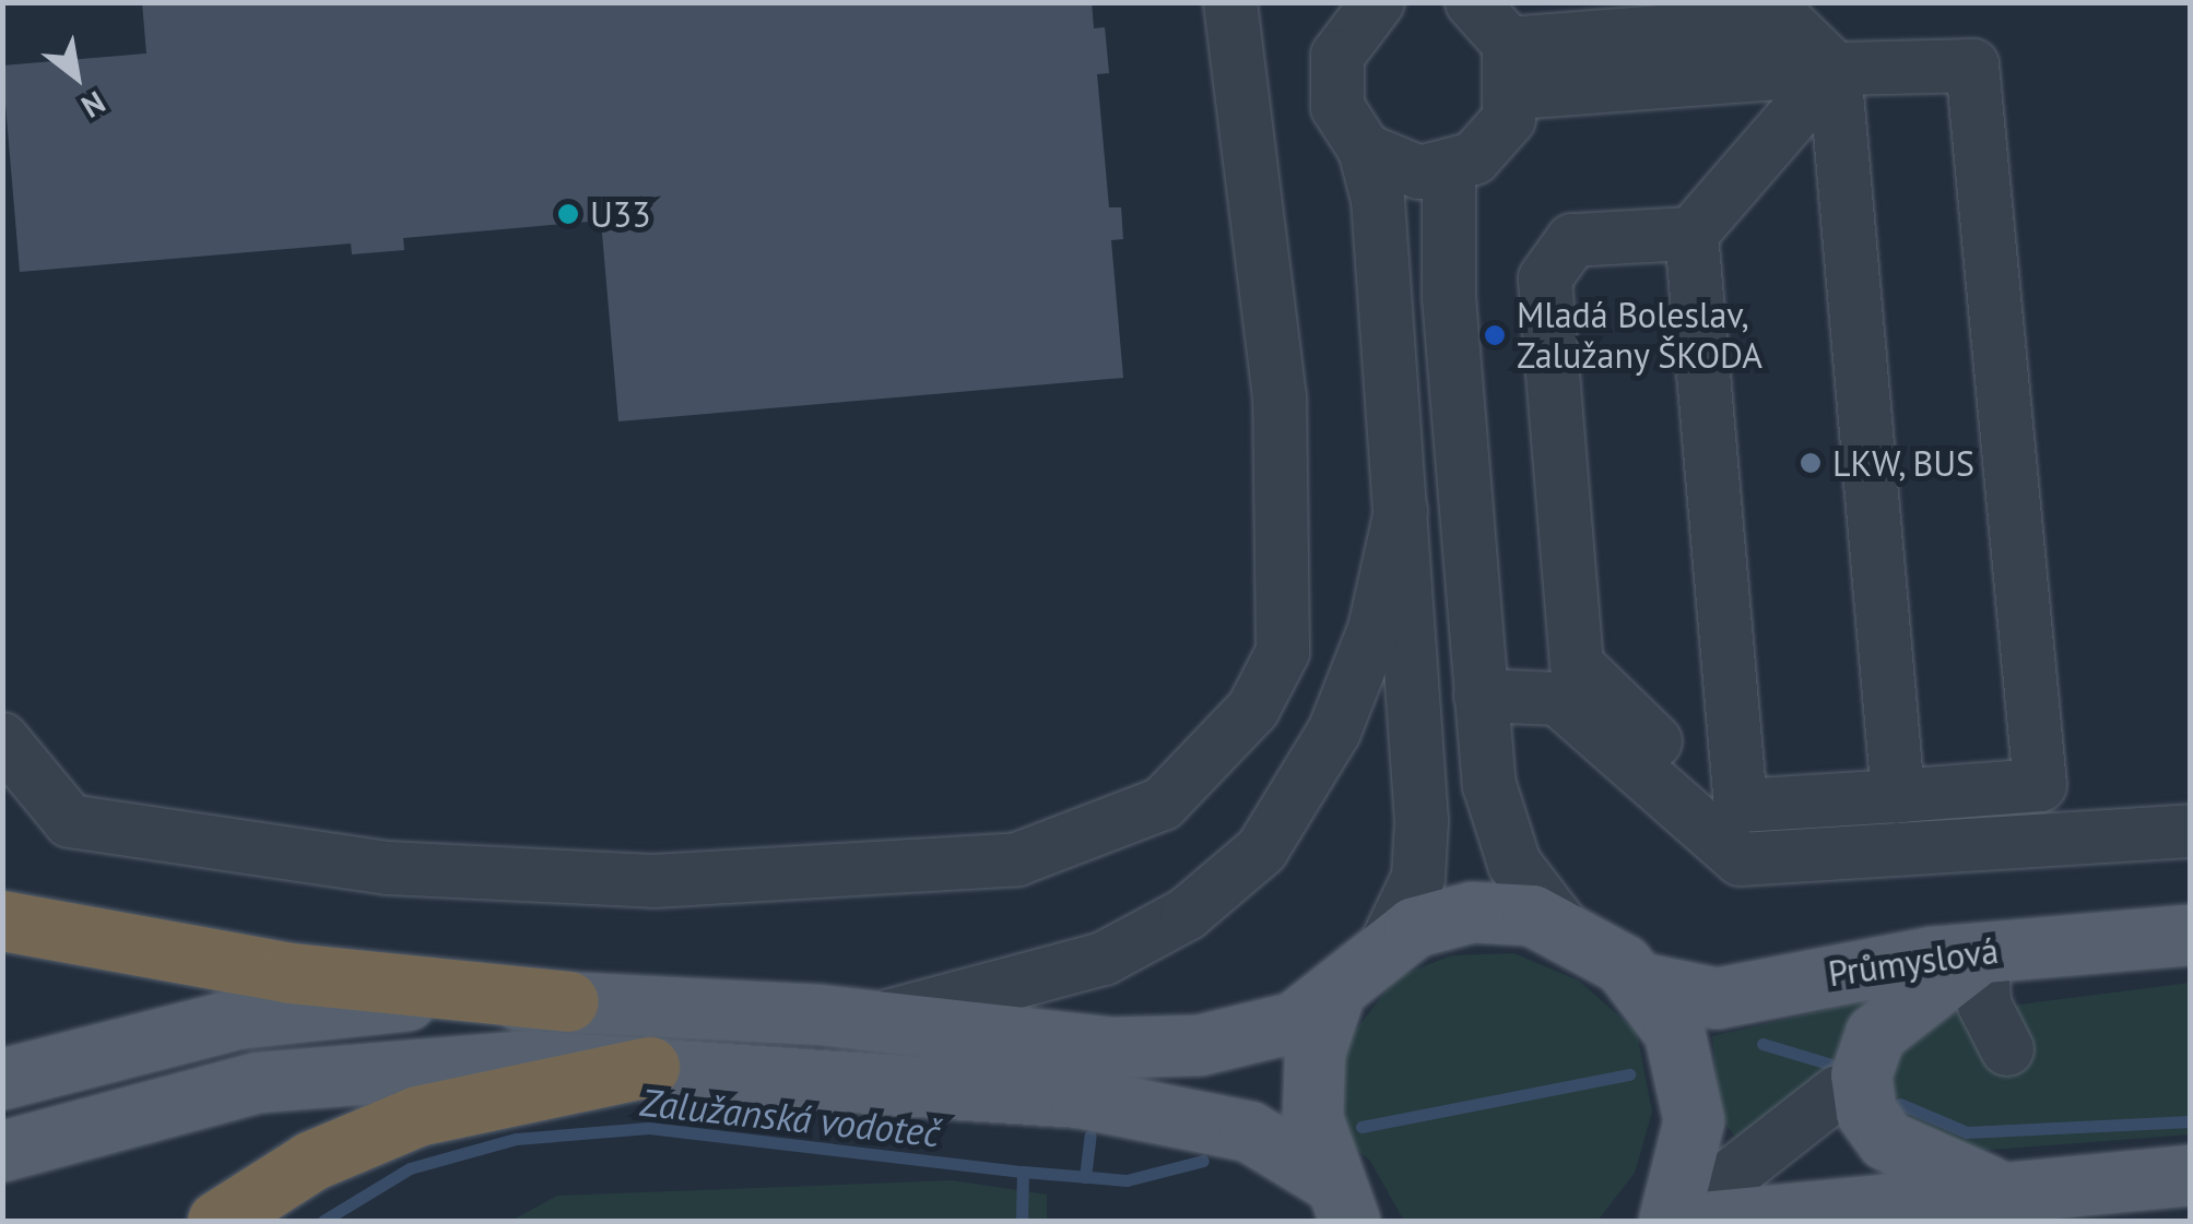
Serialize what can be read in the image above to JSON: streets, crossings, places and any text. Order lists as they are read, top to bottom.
{
  "streets": {
    "main road": ["Průmyslová"]
  },
  "water": ["Zalužanská vodoteč"],
  "places": ["U33", "Mladá Boleslav, Zalužany ŠKODA", "LKW, BUS"],
  "north": "bottom right"
}
